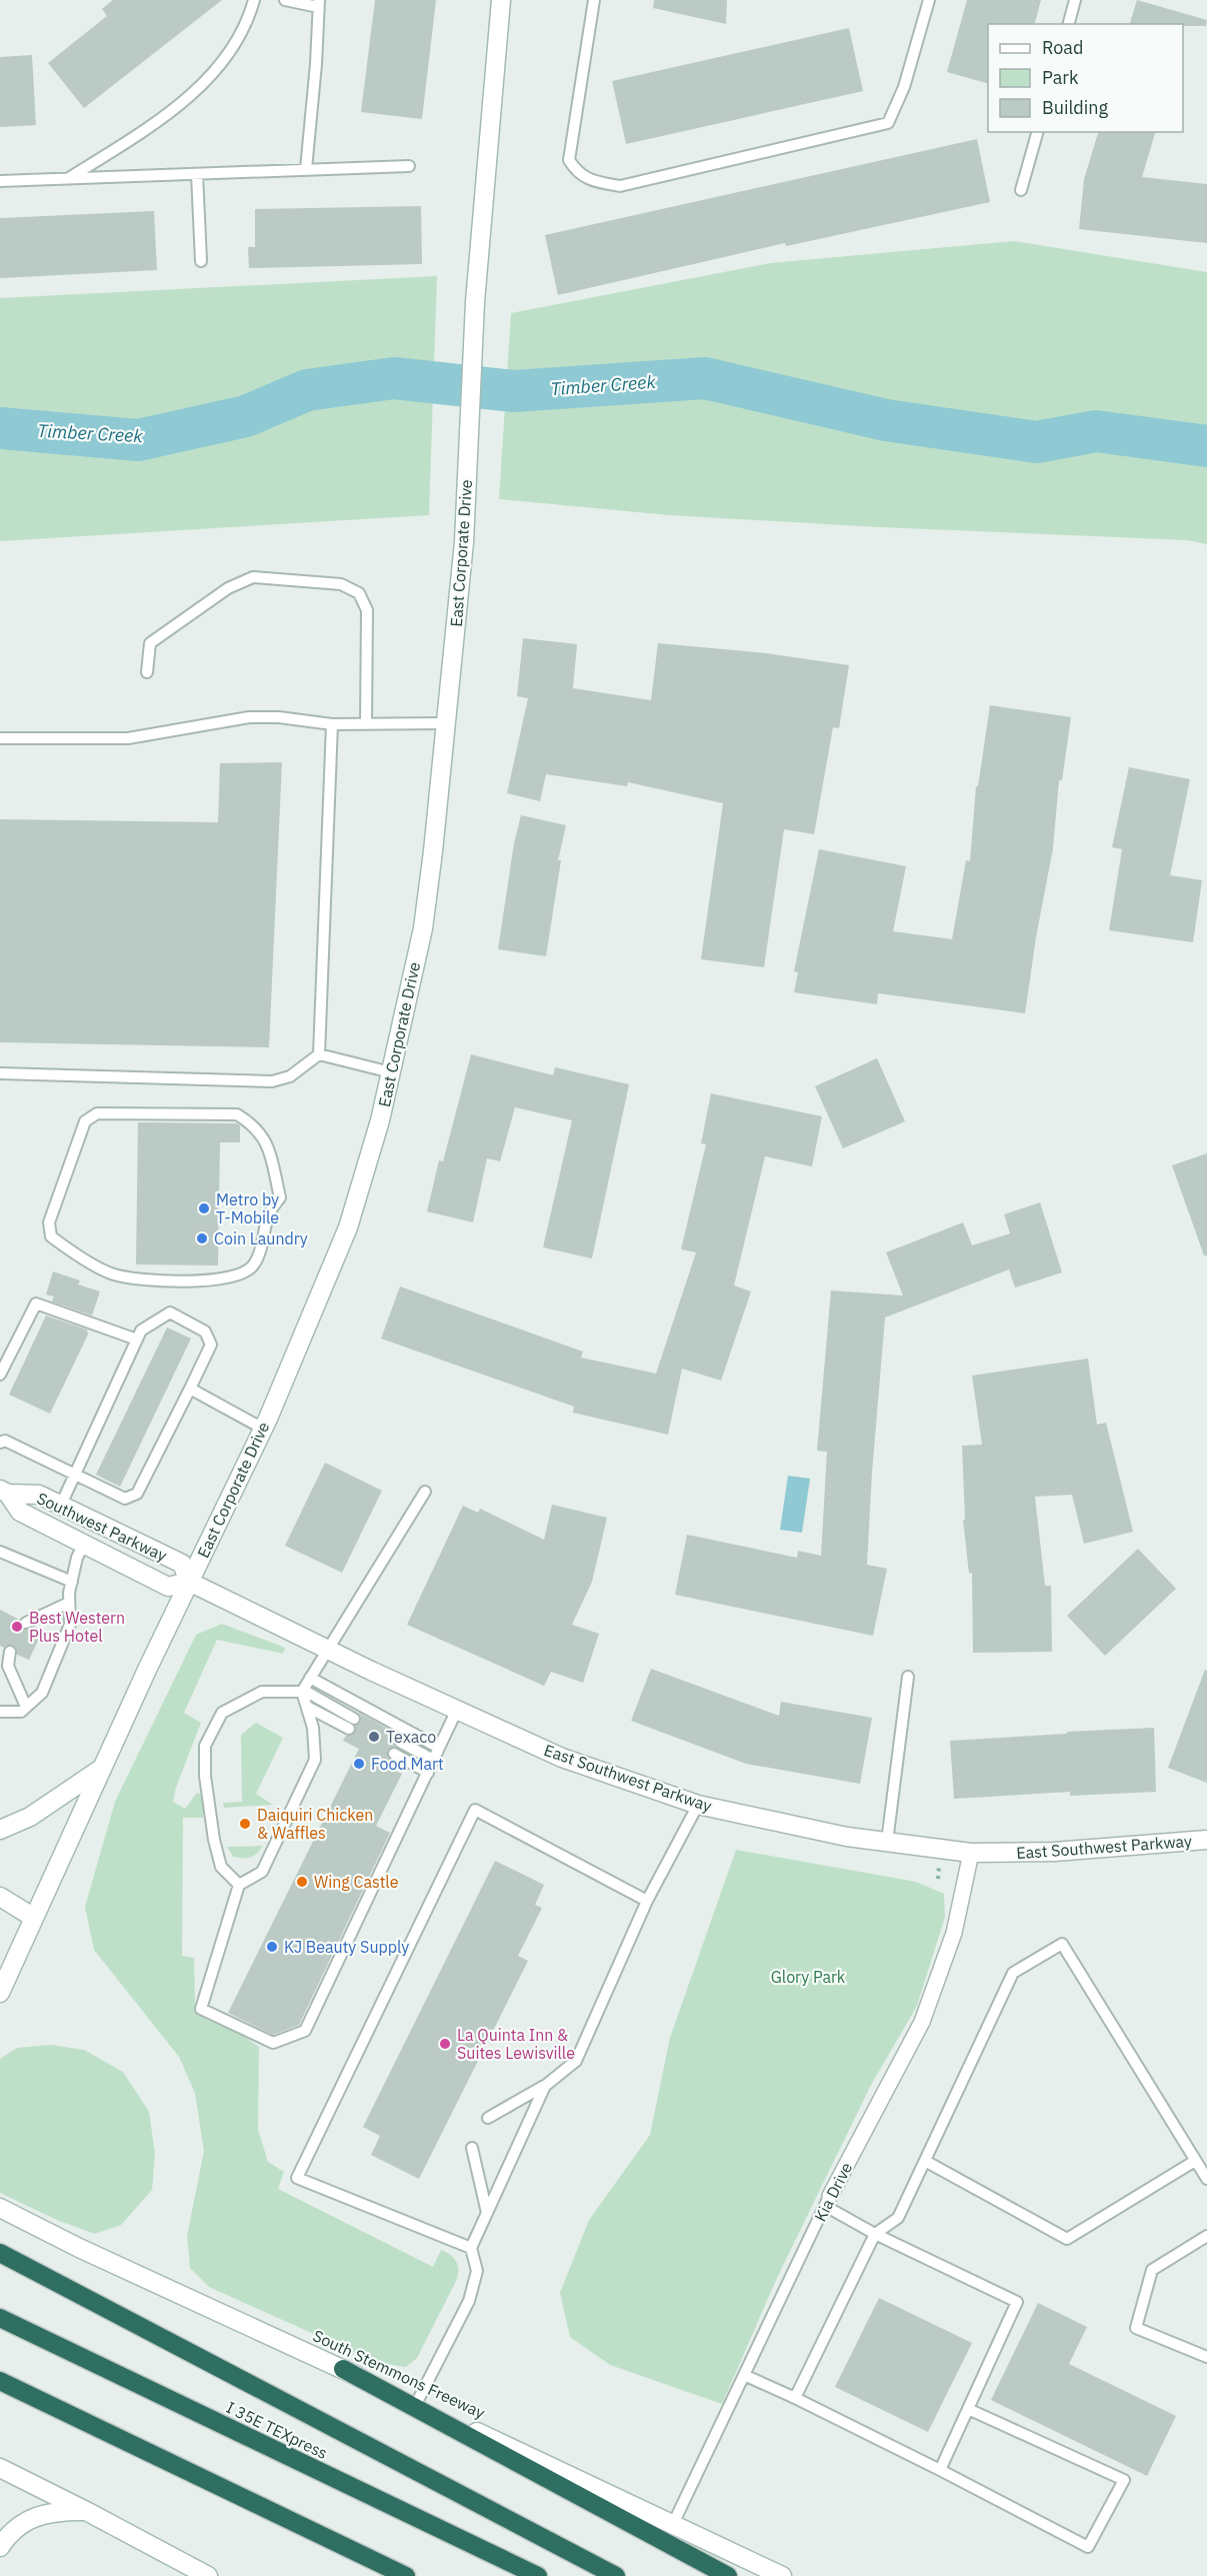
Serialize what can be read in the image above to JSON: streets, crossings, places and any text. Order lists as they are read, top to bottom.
{
  "streets": {
    "highway": ["I 35E TEXpress"],
    "main road": [
      "East Corporate Drive",
      "Southwest Parkway",
      "East Southwest Parkway",
      "South Stemmons Freeway"
    ],
    "street": ["Kia Drive"]
  },
  "crossings": [
    ["East Corporate Drive", "Southwest Parkway"],
    ["East Corporate Drive", "East Southwest Parkway"],
    ["Southwest Parkway", "East Southwest Parkway"],
    ["East Southwest Parkway", "Kia Drive"],
    ["Kia Drive", "South Stemmons Freeway"]
  ],
  "water": ["Timber Creek"],
  "parks": ["Glory Park"],
  "places": [
    "Metro by T-Mobile",
    "Coin Laundry",
    "Best Western Plus Hotel",
    "Texaco",
    "Food Mart",
    "Daiquiri Chicken & Waffles",
    "Wing Castle",
    "KJ Beauty Supply",
    "La Quinta Inn & Suites Lewisville"
  ],
  "legend": ["Road", "Park", "Building"]
}
